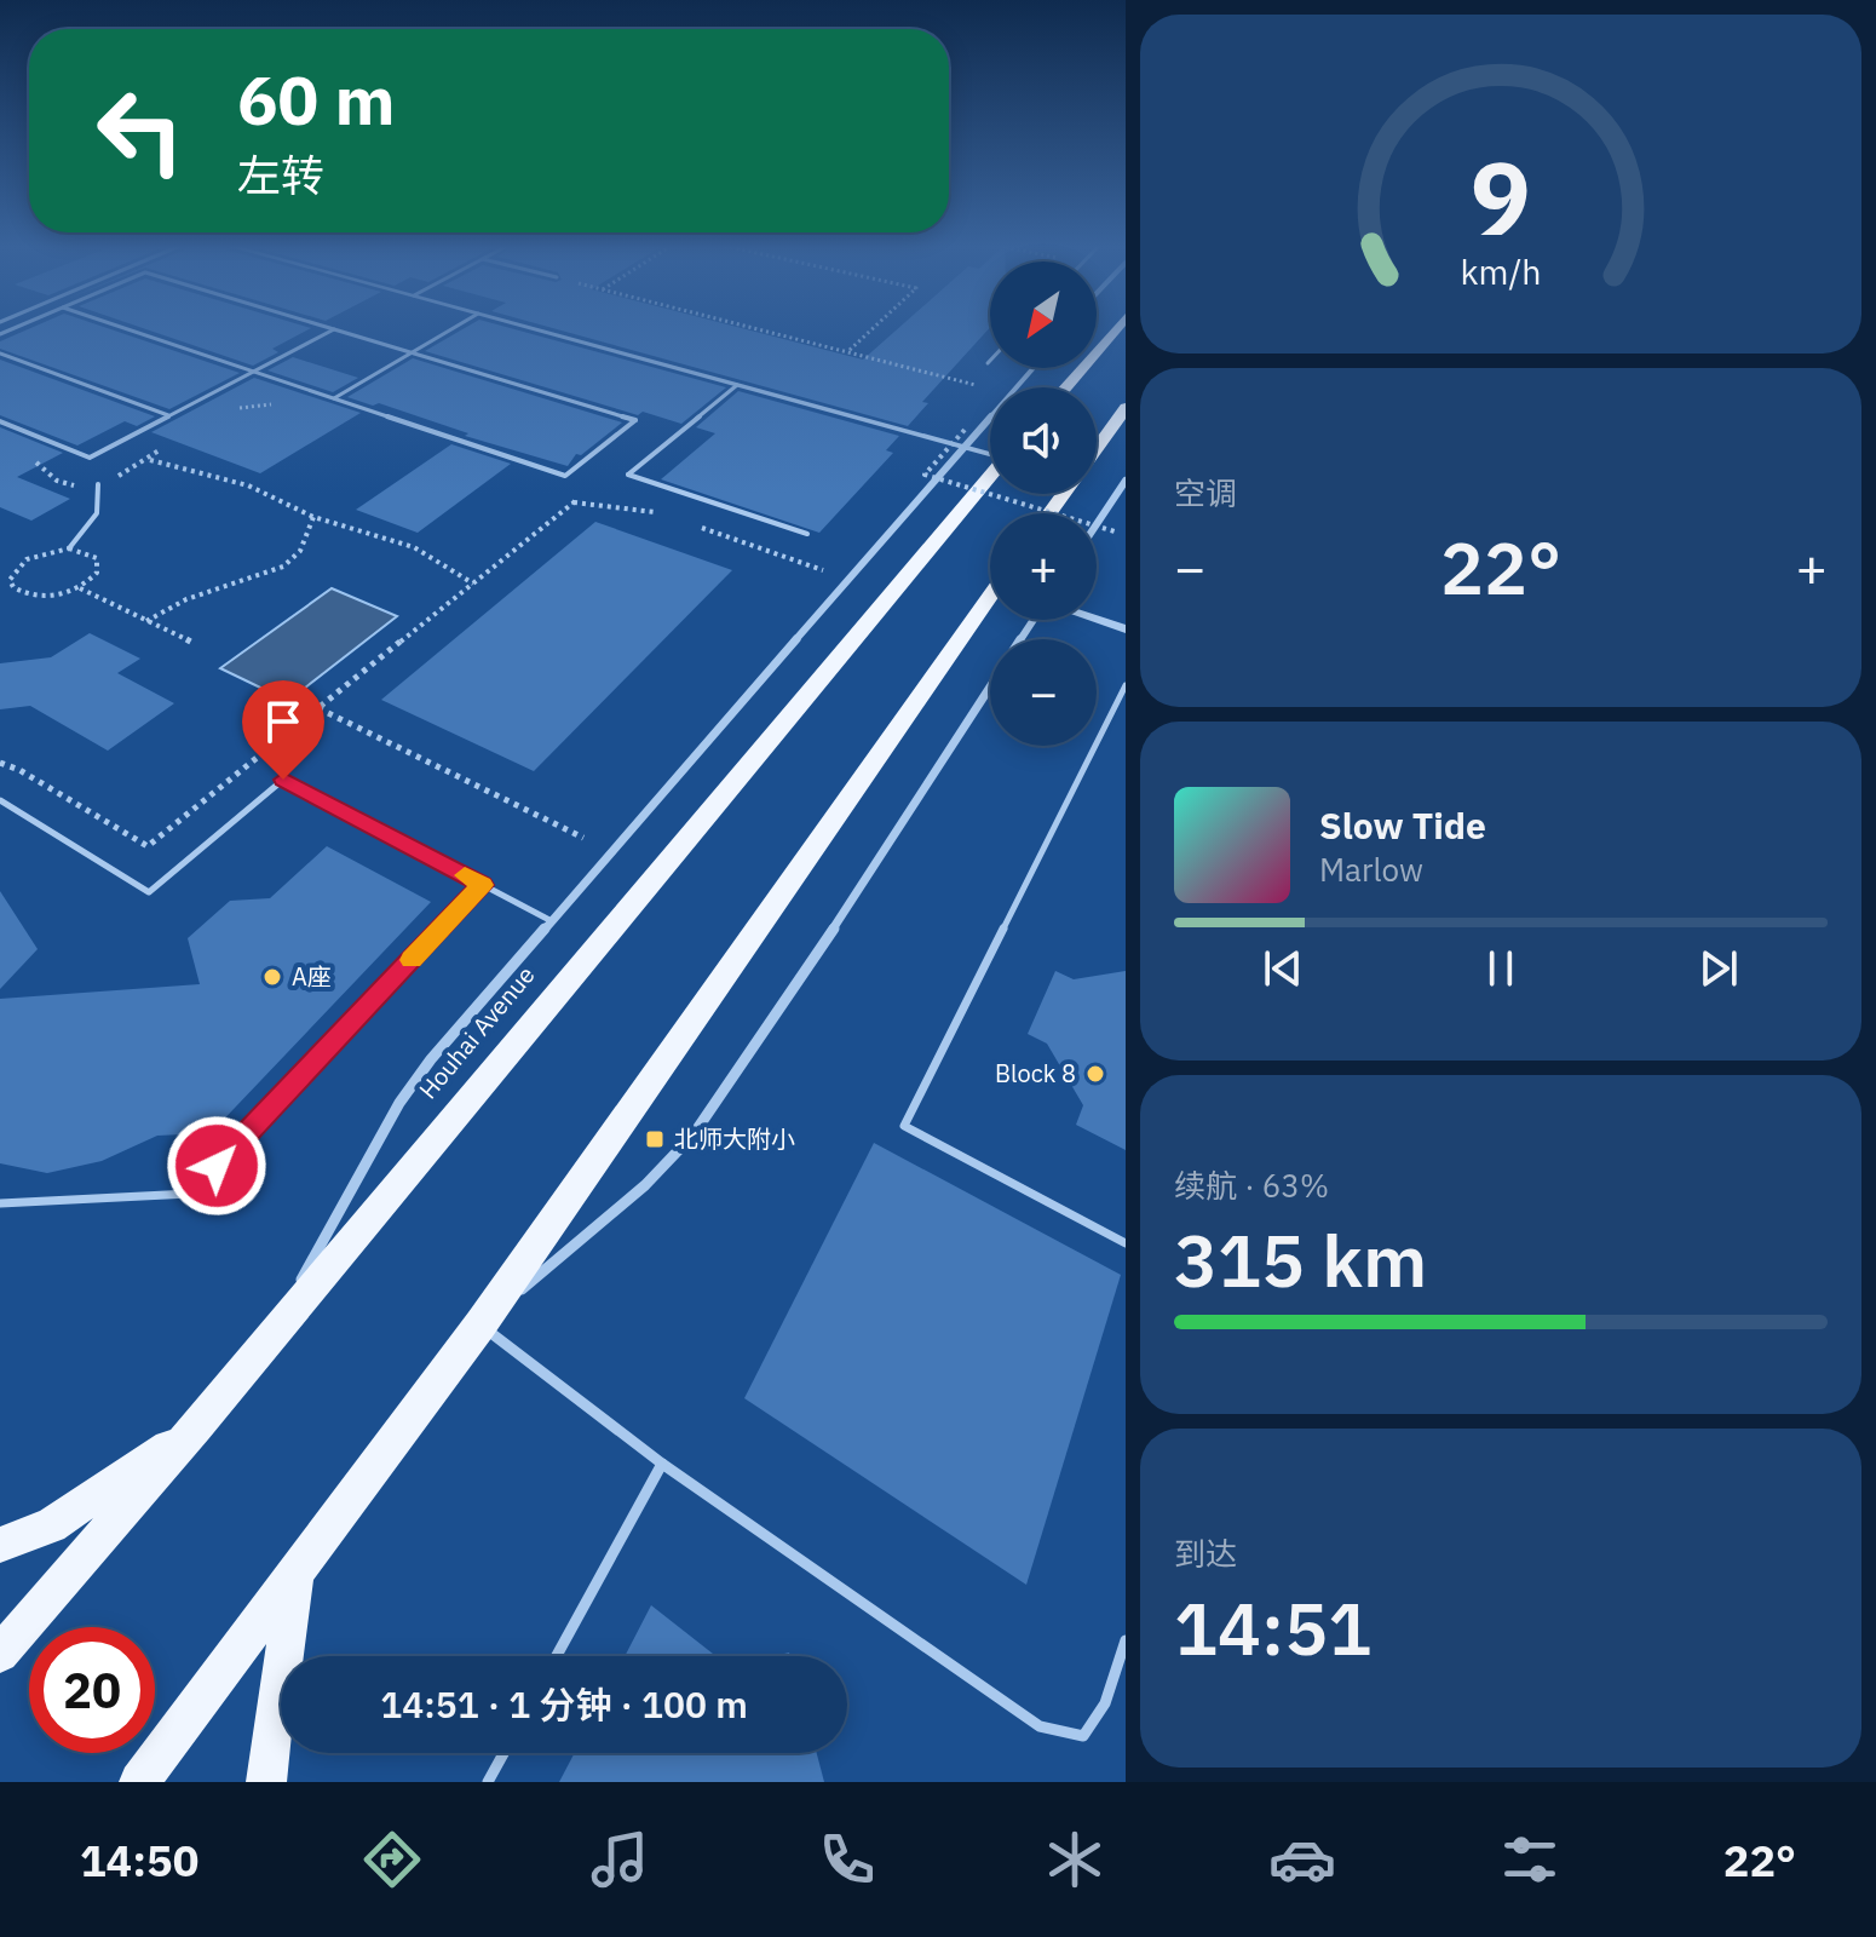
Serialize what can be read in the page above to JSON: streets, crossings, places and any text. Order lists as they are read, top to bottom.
{
  "streets": {
    "main road": ["Houhai Avenue"]
  },
  "places": {
    "other": ["A座", "Block 8"],
    "transit": ["北师大附小"]
  },
  "north": "bottom left",
  "page": {
    "turn": ["60 m", "左转"],
    "map_buttons": ["+", "−"],
    "tile": [
      "空调",
      ["续航 · 63%", "315 km"],
      ["到达", "14:51"]
    ],
    "heat": ["−", "22°", "+"],
    "song": ["Slow Tide", "Marlow"],
    "limit": "20",
    "trip": "14:51 · 1 分钟 · 100 m",
    "tabs": ["14:50", "22°"],
    "gauge": ["9", "km/h"]
  }
}
